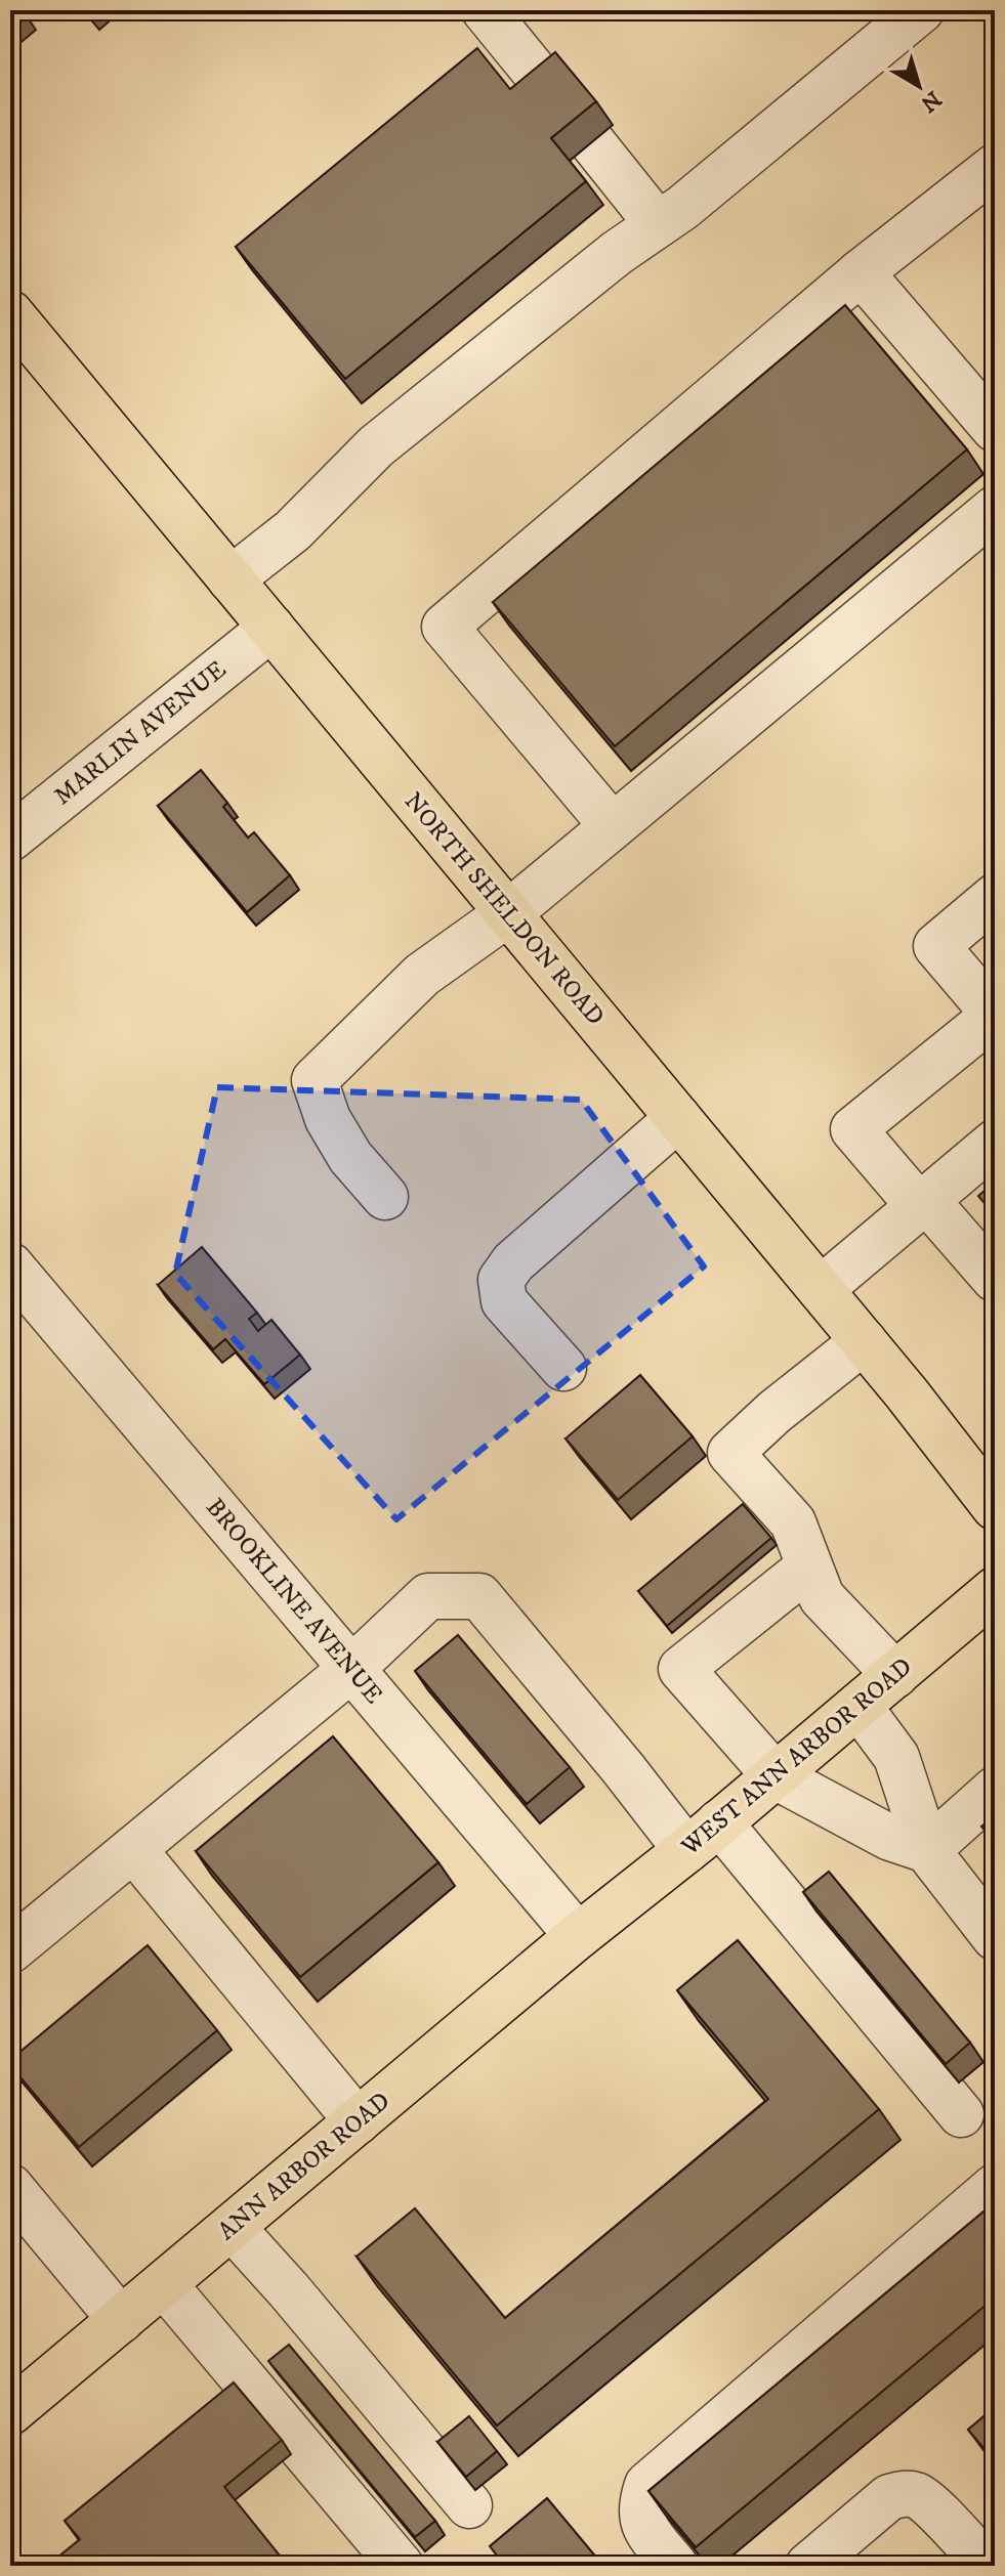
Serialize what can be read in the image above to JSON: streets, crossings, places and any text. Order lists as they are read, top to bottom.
{
  "streets": {
    "main road": ["NORTH SHELDON ROAD", "WEST ANN ARBOR ROAD", "ANN ARBOR ROAD"],
    "street": ["MARLIN AVENUE", "BROOKLINE AVENUE"]
  },
  "crossings": [
    ["MARLIN AVENUE", "NORTH SHELDON ROAD"],
    ["BROOKLINE AVENUE", "WEST ANN ARBOR ROAD"],
    ["BROOKLINE AVENUE", "ANN ARBOR ROAD"],
    ["WEST ANN ARBOR ROAD", "ANN ARBOR ROAD"]
  ],
  "north": "bottom right"
}
